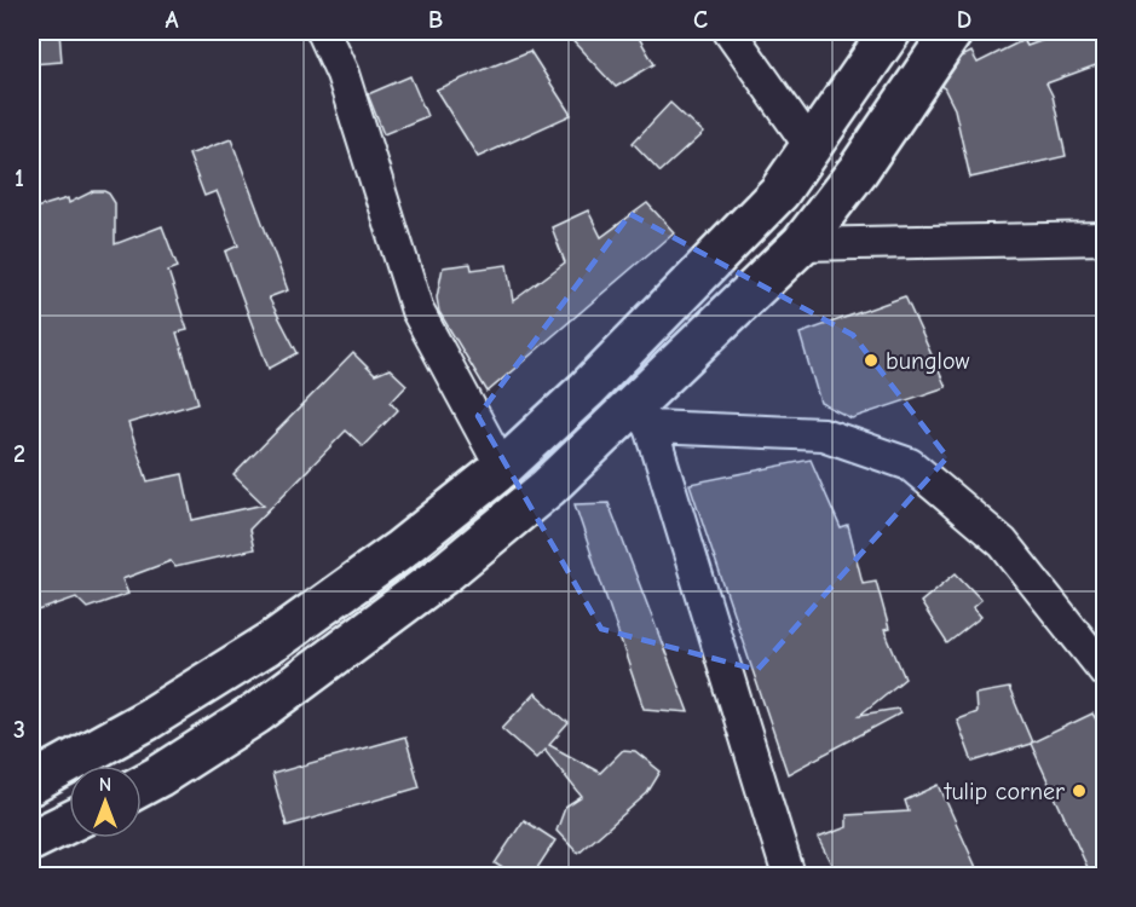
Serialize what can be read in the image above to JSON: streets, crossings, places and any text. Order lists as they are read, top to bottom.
{
  "places": ["bunglow", "tulip corner"],
  "north": "top",
  "grid": {
    "columns": [
      "A",
      "B",
      "C",
      "D"
    ],
    "rows": ["1", "2", "3"]
  }
}
